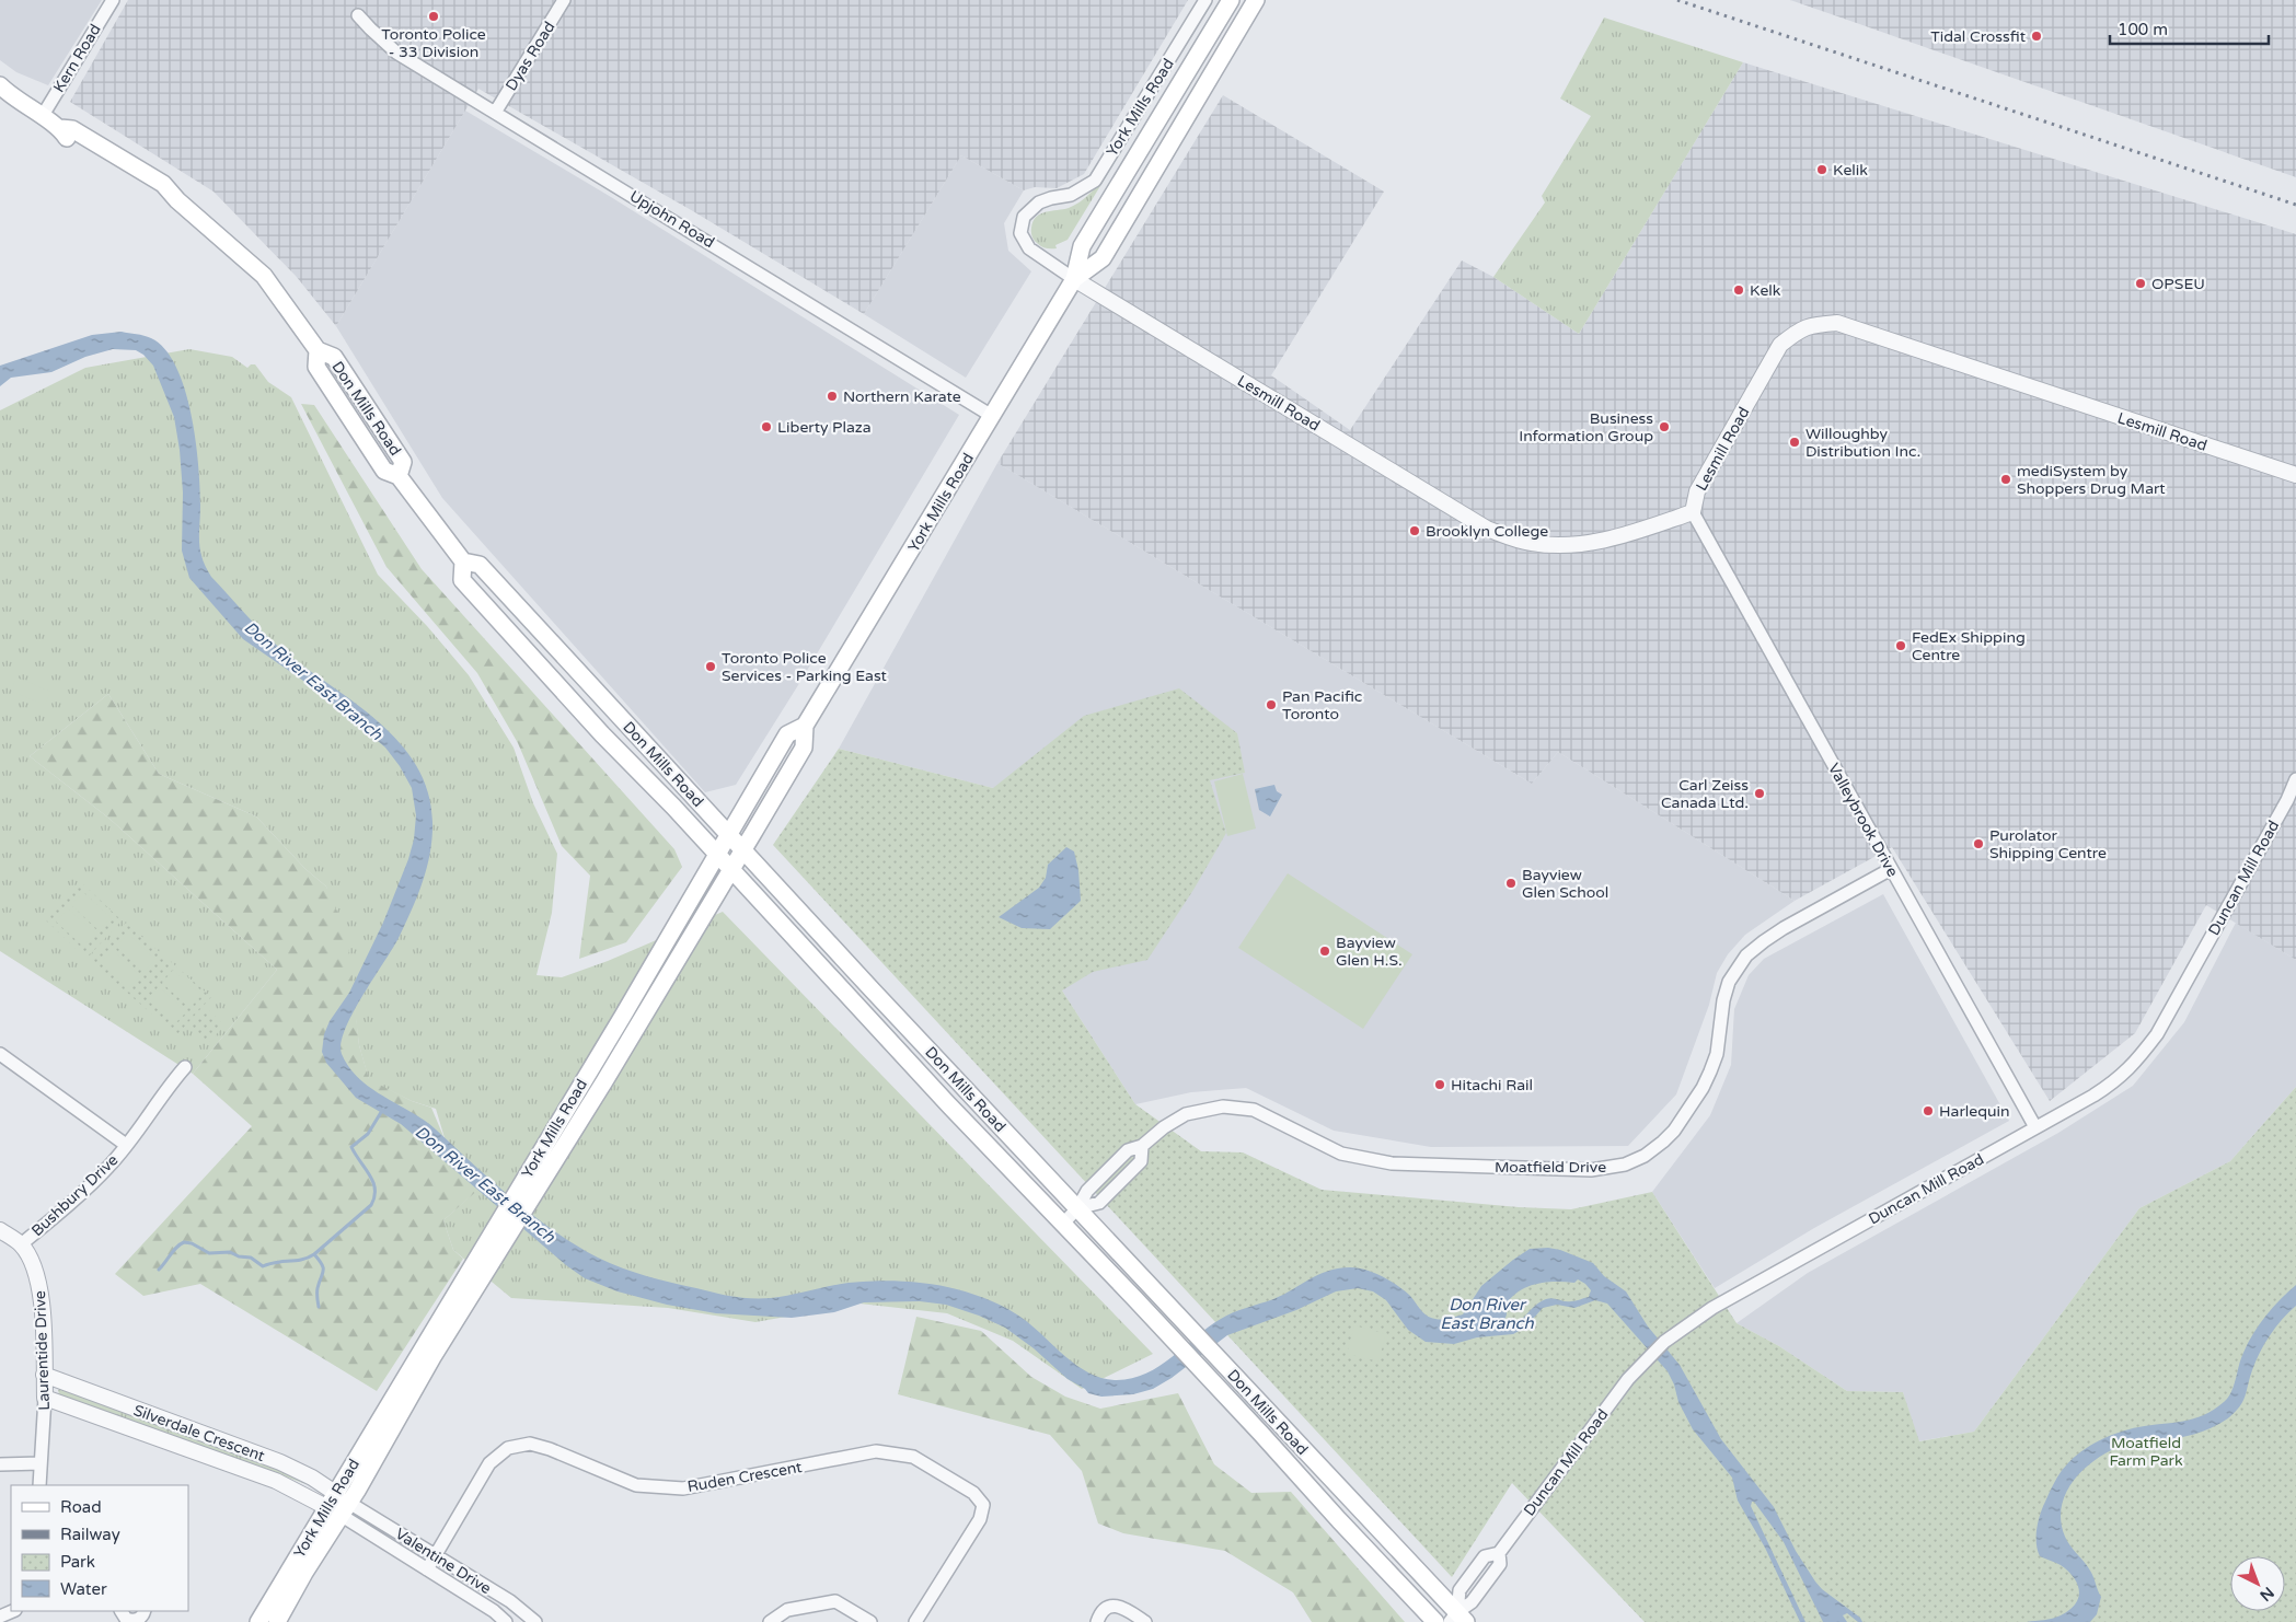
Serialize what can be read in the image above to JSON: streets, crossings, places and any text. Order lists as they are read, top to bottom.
{
  "streets": {
    "main road": ["York Mills Road", "Don Mills Road"],
    "street": [
      "Dyas Road",
      "Kern Road",
      "Upjohn Road",
      "Lesmill Road",
      "Valleybrook Drive",
      "Duncan Mill Road",
      "Moatfield Drive",
      "Bushbury Drive",
      "Laurentide Drive",
      "Silverdale Crescent",
      "Ruden Crescent",
      "Valentine Drive"
    ]
  },
  "crossings": [
    ["Dyas Road", "Upjohn Road"],
    ["Kern Road", "Don Mills Road"],
    ["York Mills Road", "Upjohn Road"],
    ["York Mills Road", "Lesmill Road"],
    ["York Mills Road", "Don Mills Road"],
    ["York Mills Road", "Silverdale Crescent"],
    ["York Mills Road", "Valentine Drive"],
    ["Lesmill Road", "Valleybrook Drive"],
    ["Don Mills Road", "Duncan Mill Road"],
    ["Don Mills Road", "Moatfield Drive"],
    ["Valleybrook Drive", "Duncan Mill Road"],
    ["Valleybrook Drive", "Moatfield Drive"],
    ["Bushbury Drive", "Laurentide Drive"],
    ["Laurentide Drive", "Silverdale Crescent"],
    ["Silverdale Crescent", "Valentine Drive"],
    ["Ruden Crescent", "Valentine Drive"]
  ],
  "water": ["Don River East Branch"],
  "parks": ["Moatfield Farm Park"],
  "places": [
    "Toronto Police - 33 Division",
    "Tidal Crossfit",
    "Kelik",
    "OPSEU",
    "Kelk",
    "Northern Karate",
    "Liberty Plaza",
    "Business Information Group",
    "Willoughby Distribution Inc.",
    "mediSystem by Shoppers Drug Mart",
    "Brooklyn College",
    "FedEx Shipping Centre",
    "Toronto Police Services - Parking East",
    "Pan Pacific Toronto",
    "Carl Zeiss Canada Ltd.",
    "Purolator Shipping Centre",
    "Bayview Glen School",
    "Bayview Glen H.S.",
    "Hitachi Rail",
    "Harlequin"
  ],
  "legend": [
    "Road",
    "Railway",
    "Park",
    "Water"
  ],
  "scale_bar": "100 m",
  "north": "bottom right"
}
